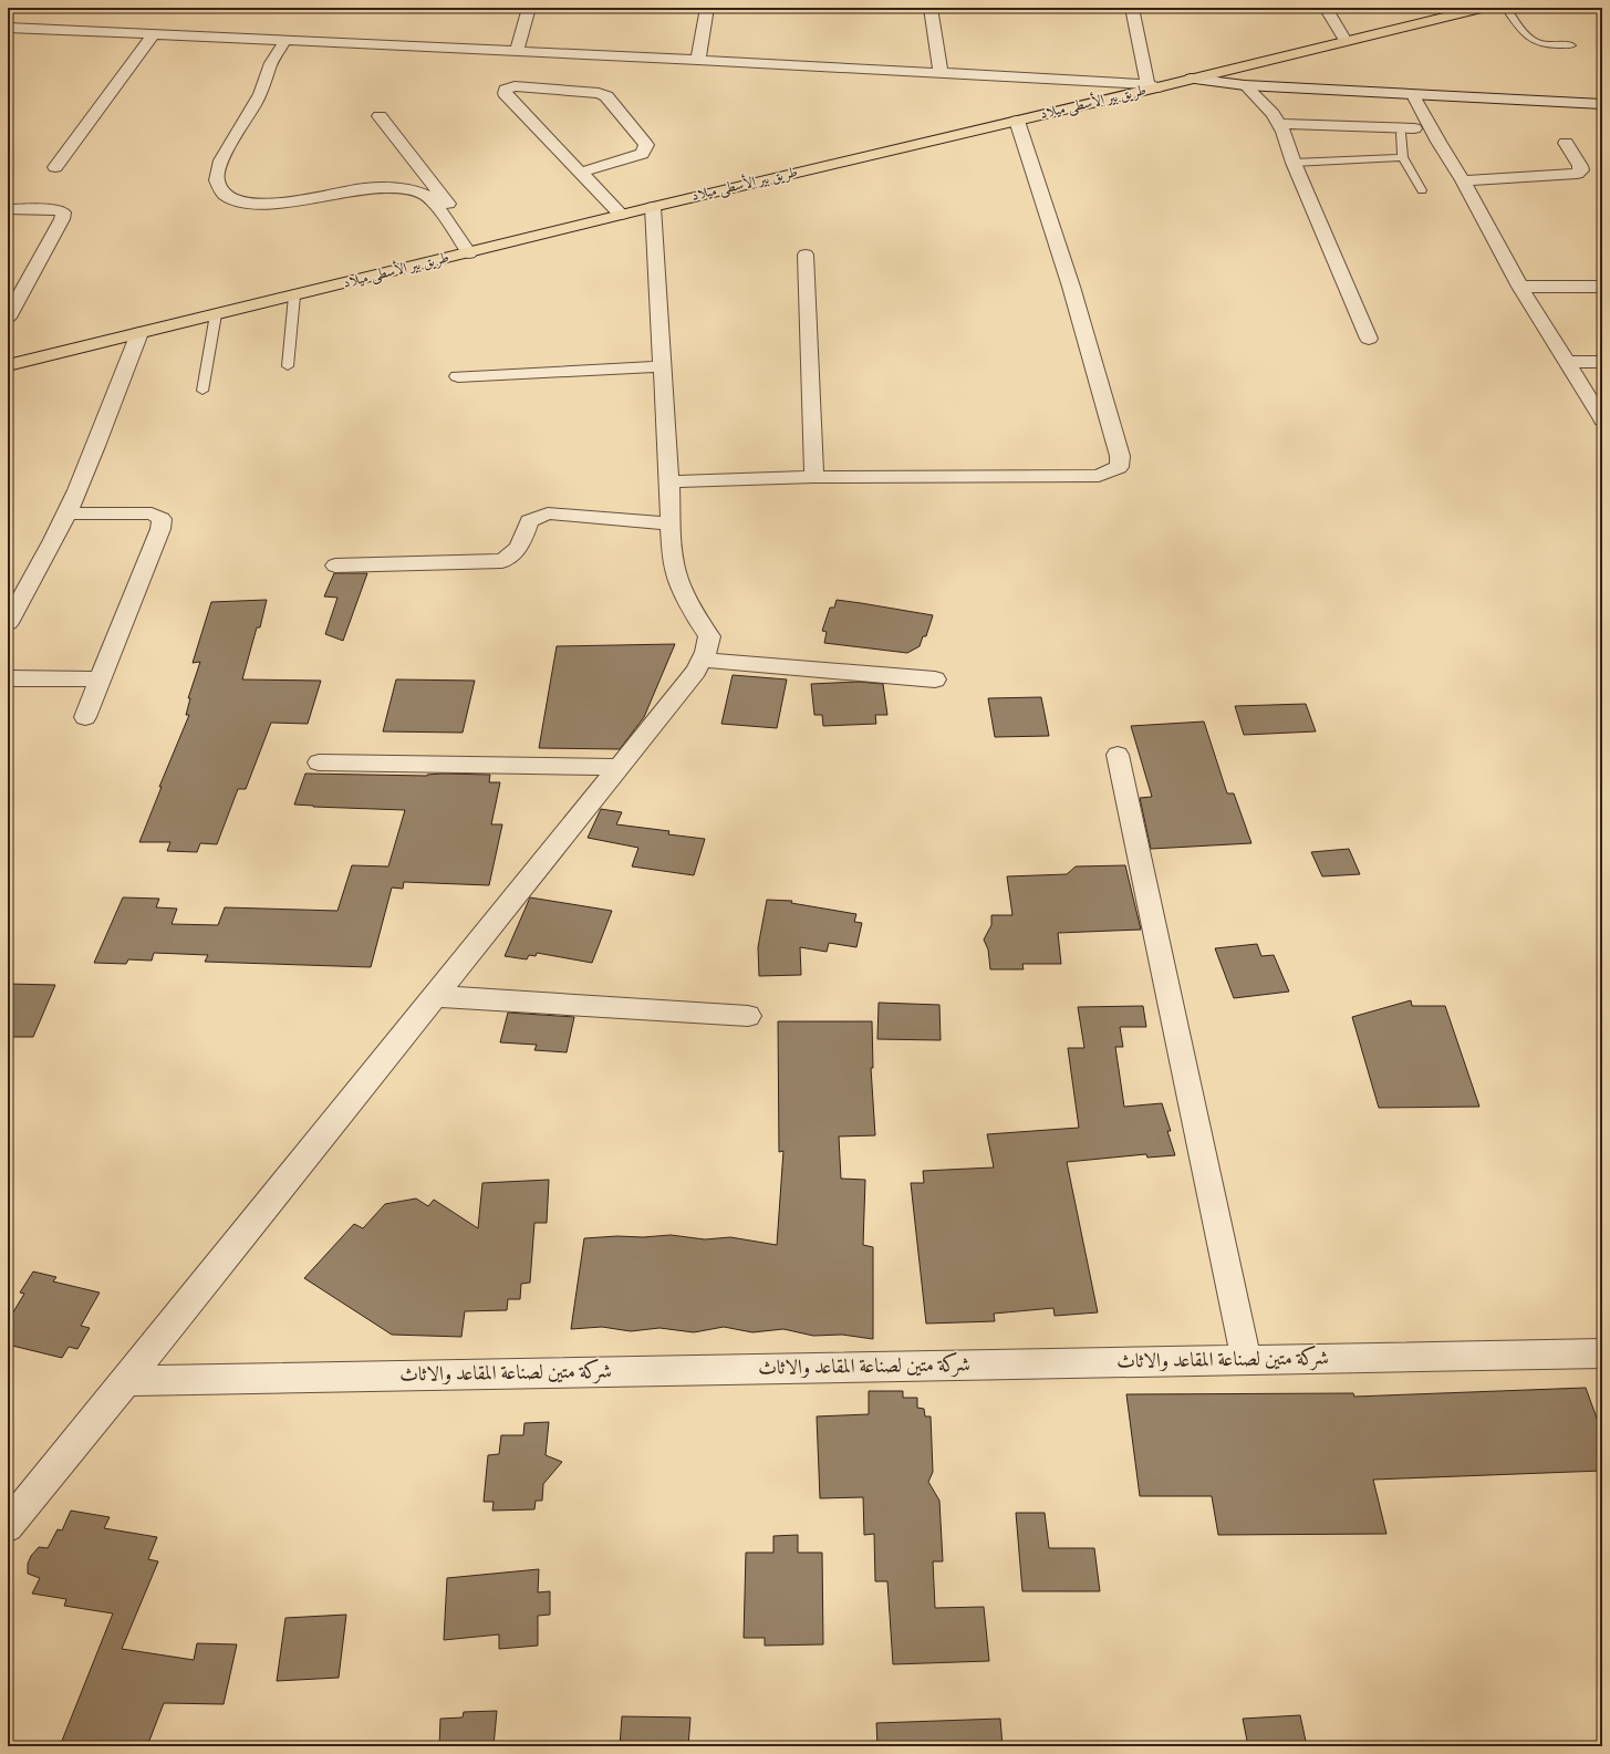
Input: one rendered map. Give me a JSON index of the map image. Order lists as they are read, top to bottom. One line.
{"streets":{"main road":["طريق بير الأسطى ميلاد"],"street":["شركة متين لصناعة المقاعد والاثاث"]}}
